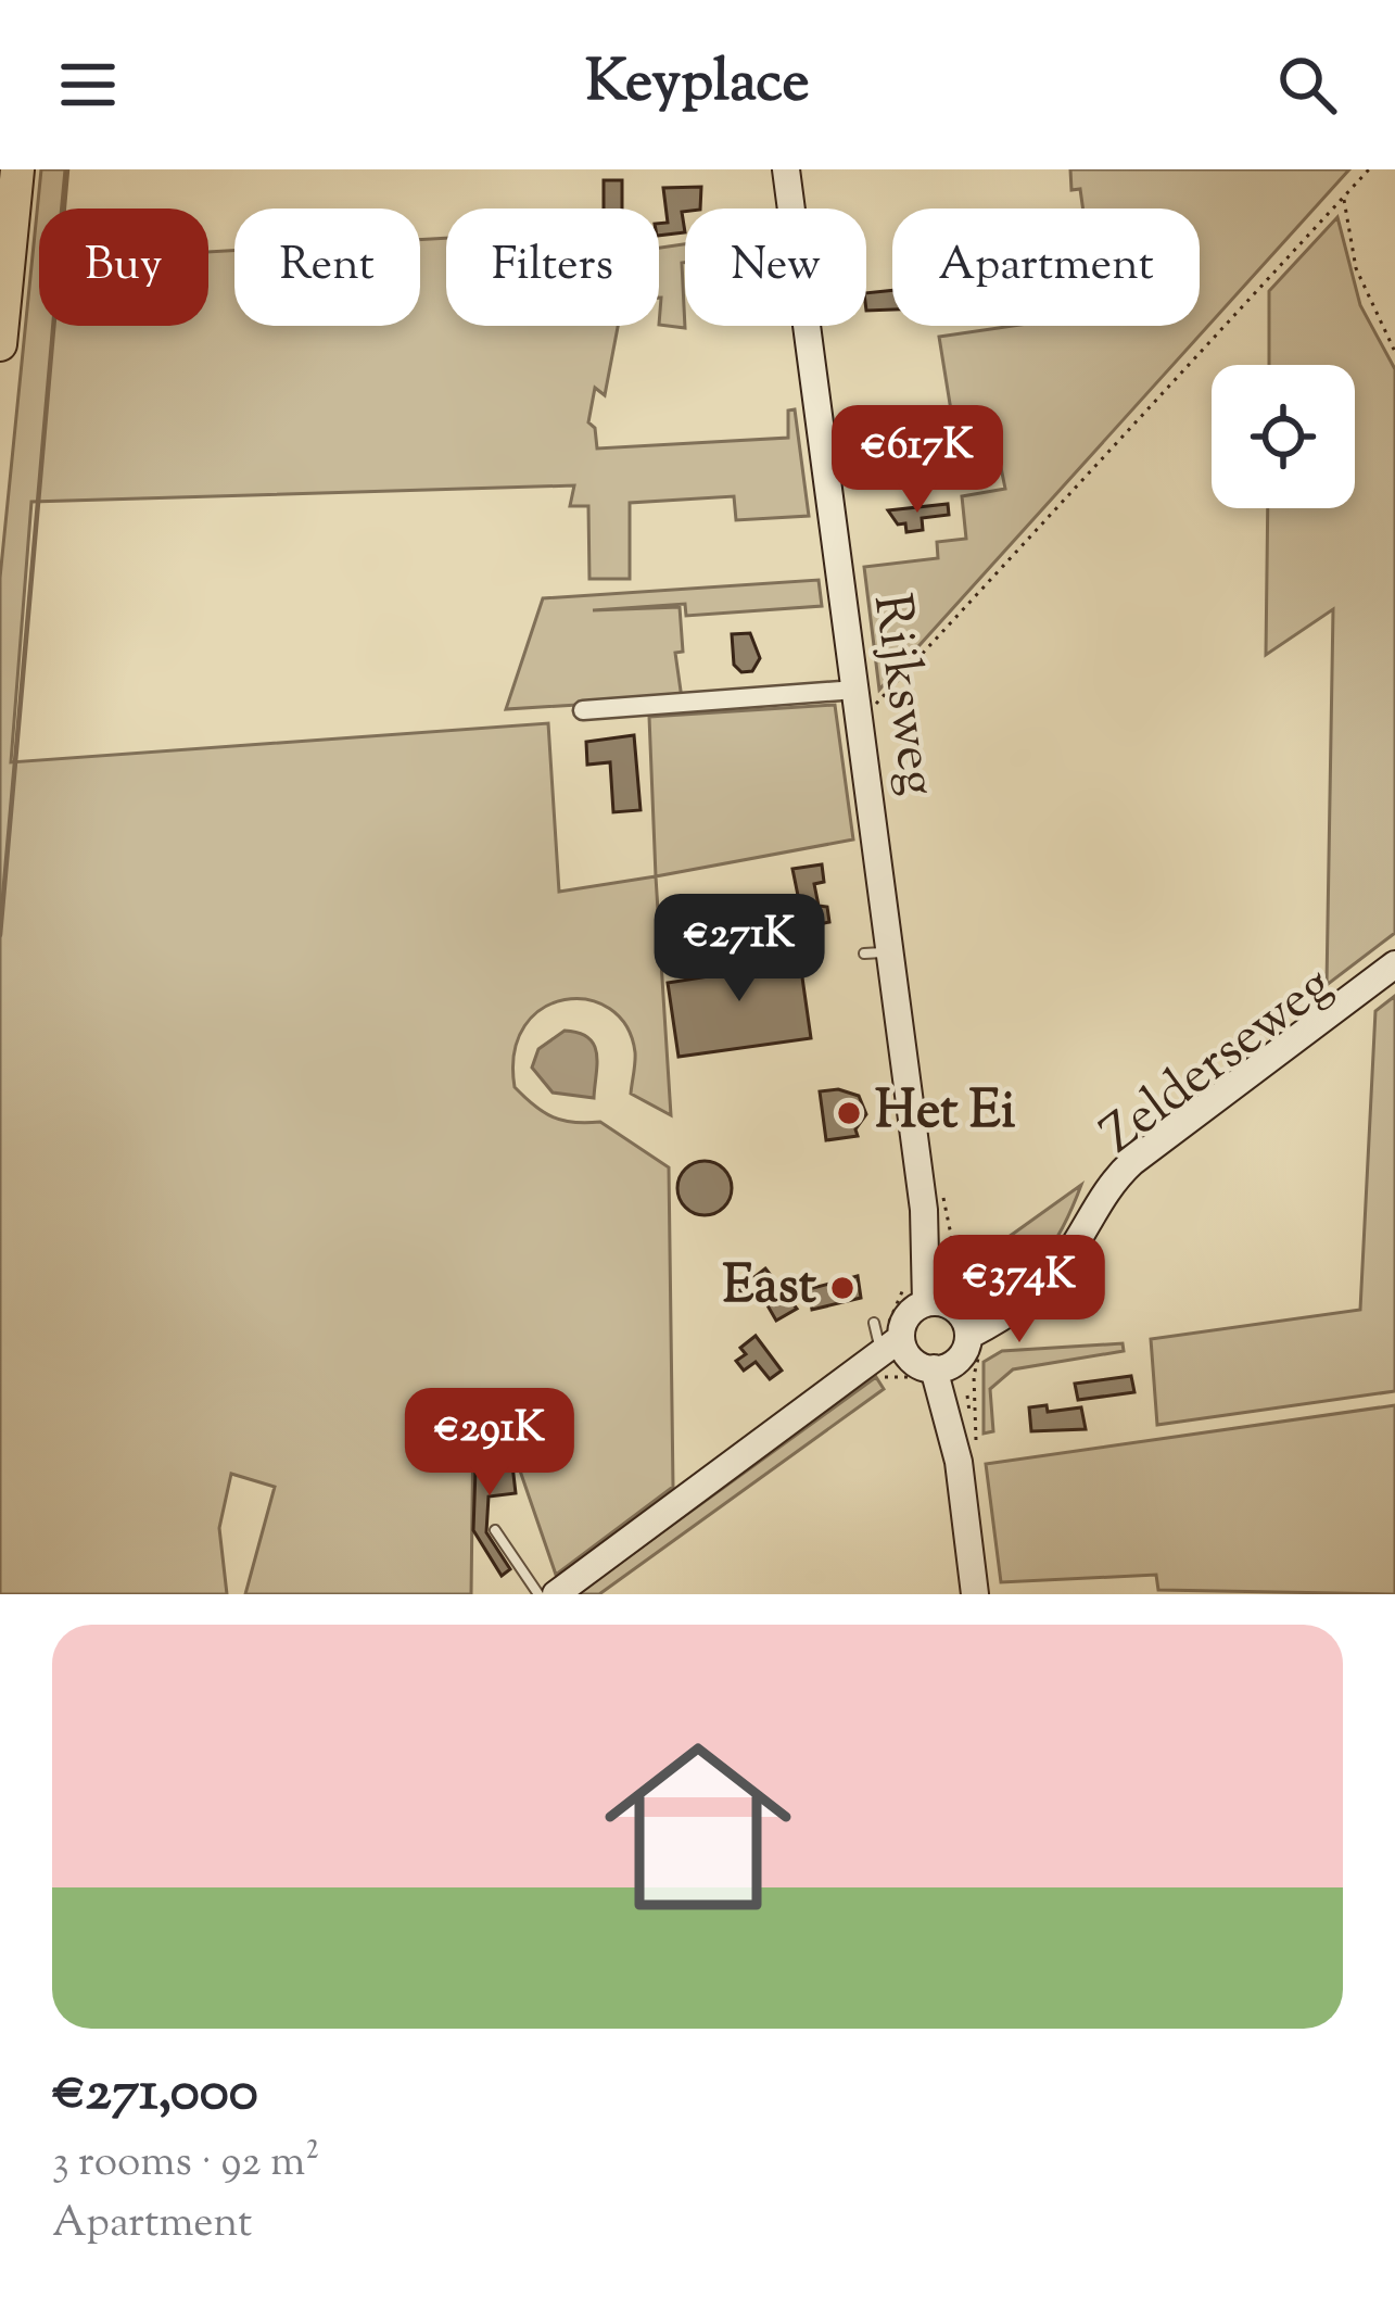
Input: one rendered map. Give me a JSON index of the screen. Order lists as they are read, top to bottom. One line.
{"streets":{"main road":["Rijksweg","Zelderseweg"]},"crossings":[["Rijksweg","Zelderseweg"]],"places":["Het Ei","East"],"page":{"header":"Keyplace","chip":["Buy","Rent","Filters","New","Apartment"],"price":["€617K","€271K","€374K","€291K"],"list":[{"name":"€271,000","note":"3 rooms · 92 m² · Apartment"}]}}
